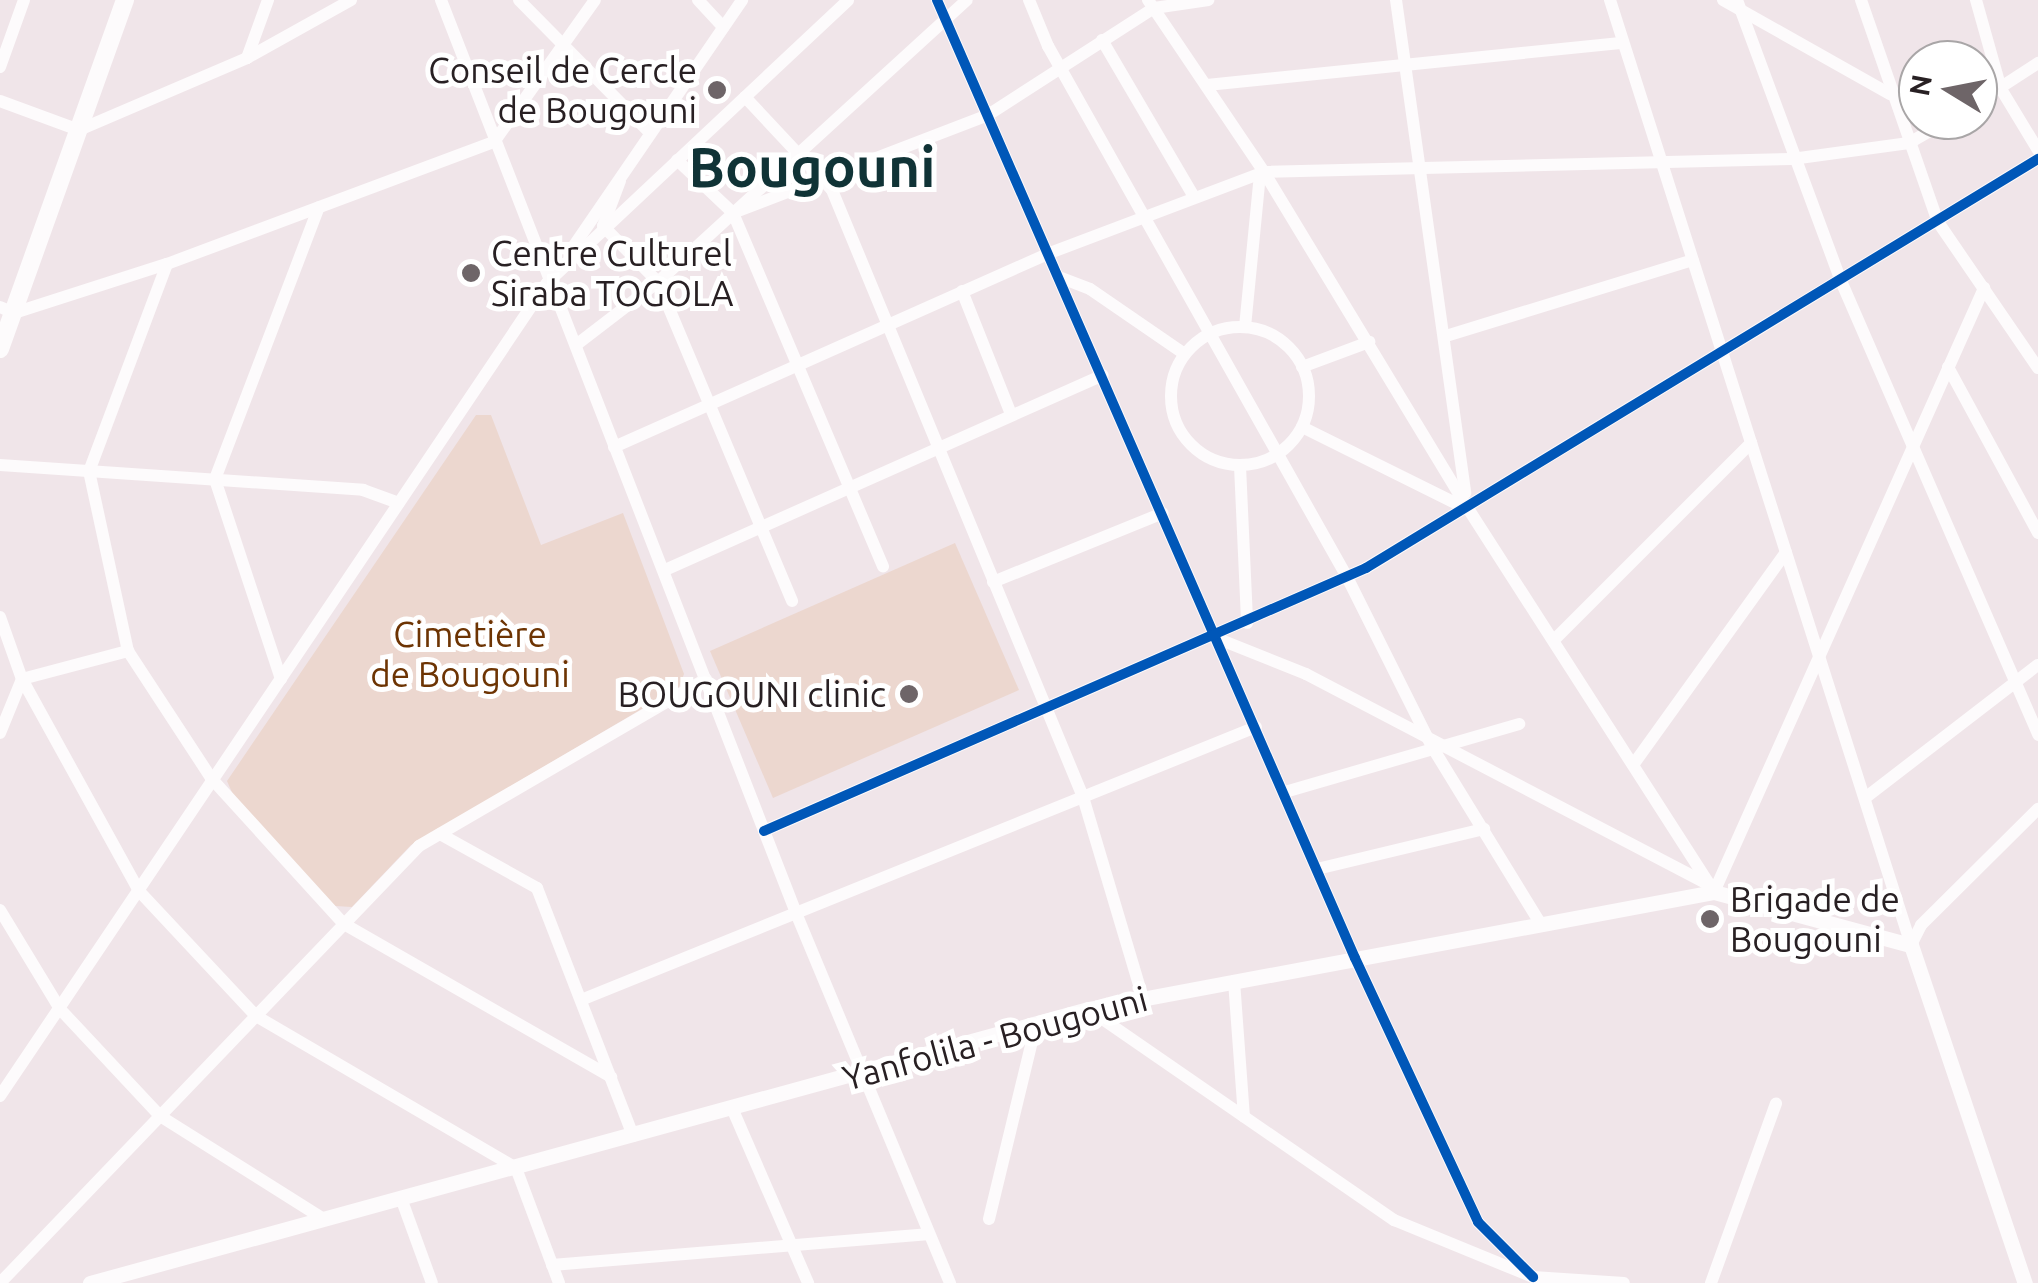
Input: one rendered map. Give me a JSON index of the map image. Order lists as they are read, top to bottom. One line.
{"streets":{"main road":["Yanfolila - Bougouni"]},"districts":["Bougouni"],"parks":["Cimetière de Bougouni"],"places":["Conseil de Cercle de Bougouni","Centre Culturel Siraba TOGOLA","BOUGOUNI clinic","Brigade de Bougouni"],"north":"left"}
